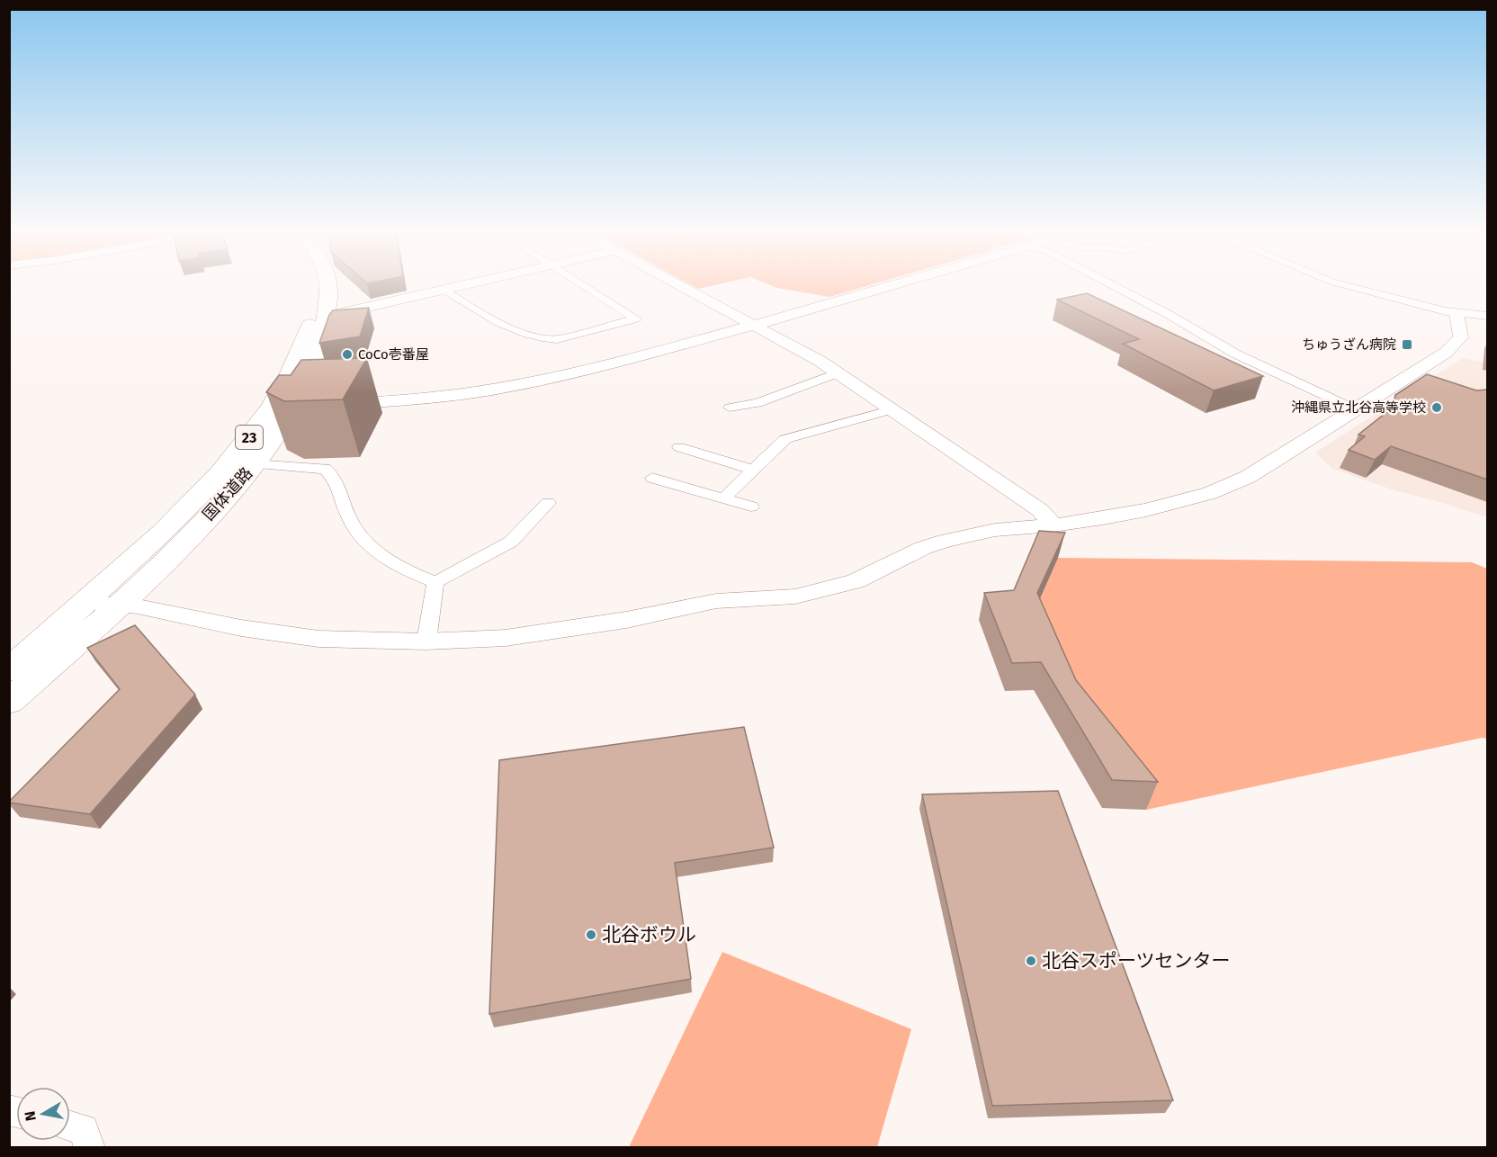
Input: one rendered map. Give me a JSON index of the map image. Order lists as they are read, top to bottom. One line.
{"streets":{"main road":["23","国体道路"]},"places":{"transit":["ちゅうざん病院"],"other":["CoCo壱番屋","沖縄県立北谷高等学校","北谷ボウル","北谷スポーツセンター"]},"north":"left"}
